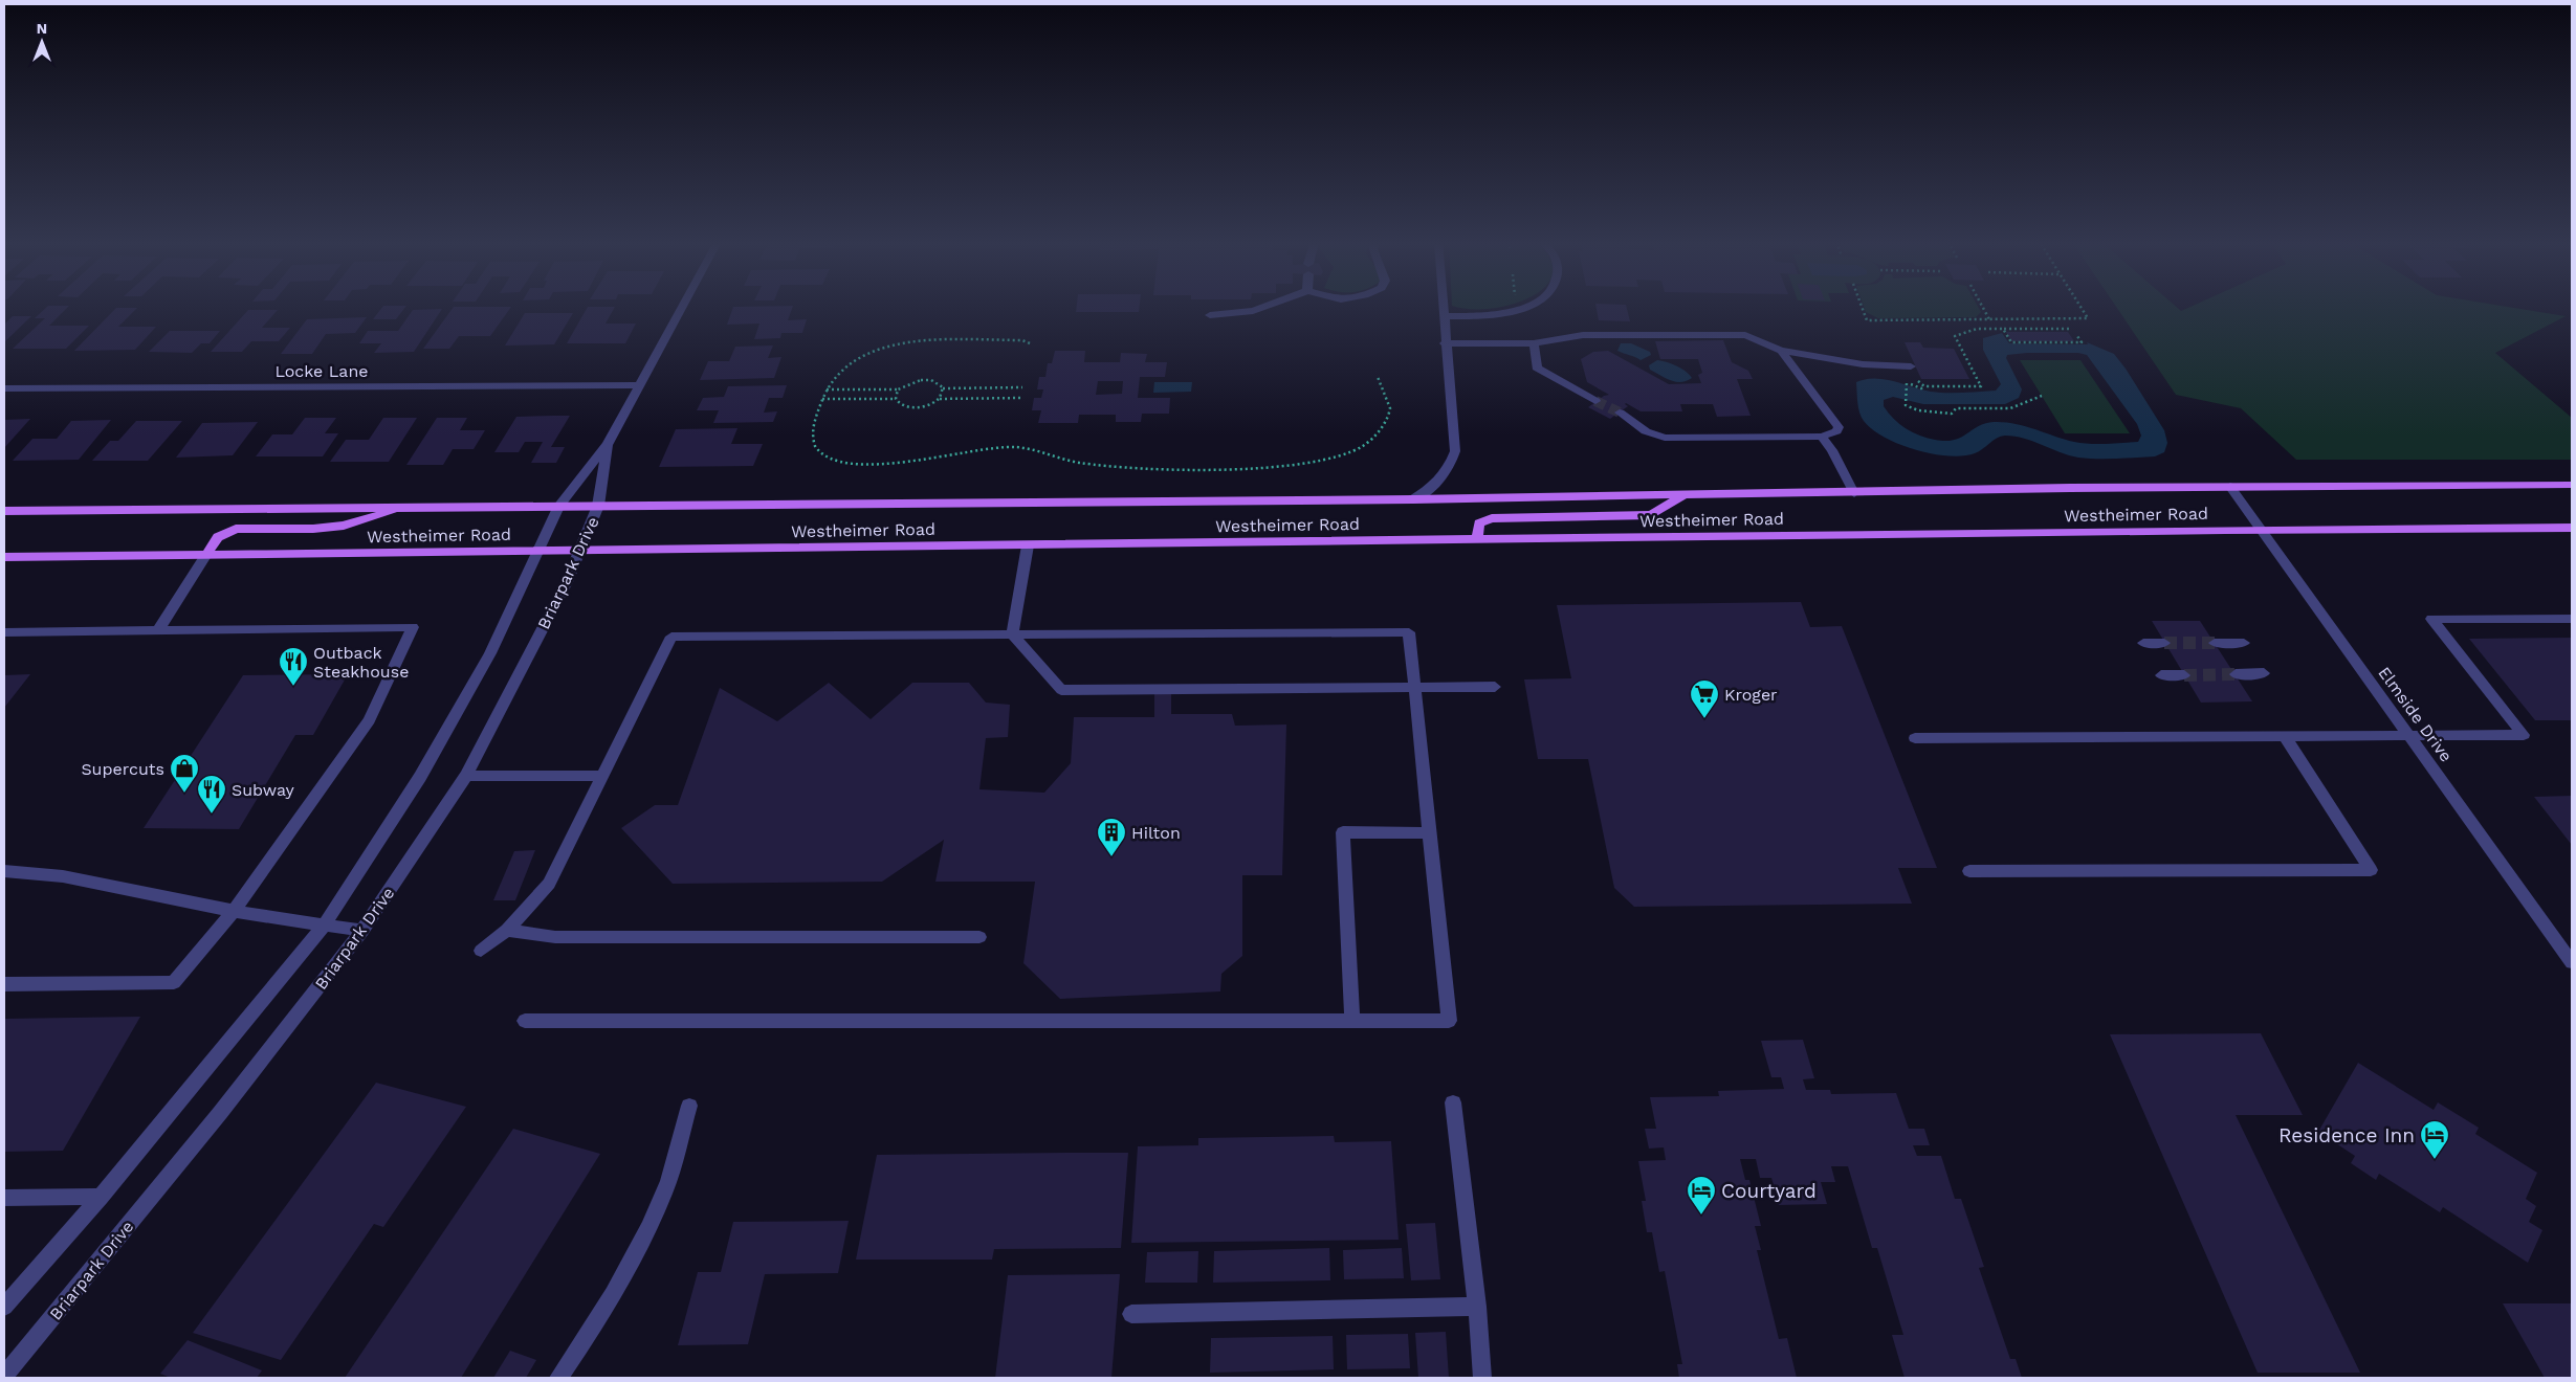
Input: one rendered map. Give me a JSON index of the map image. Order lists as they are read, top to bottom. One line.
{"streets":{"main road":["Westheimer Road"],"street":["Locke Lane","Briarpark Drive","Elmside Drive"]},"crossings":[["Locke Lane","Briarpark Drive"],["Westheimer Road","Briarpark Drive"],["Westheimer Road","Elmside Drive"]],"places":{"restaurant":["Outback Steakhouse","Subway"],"supermarket":["Kroger"],"shop":["Supercuts"],"building":["Hilton"],"hotel":["Residence Inn","Courtyard"]},"north":"top"}
